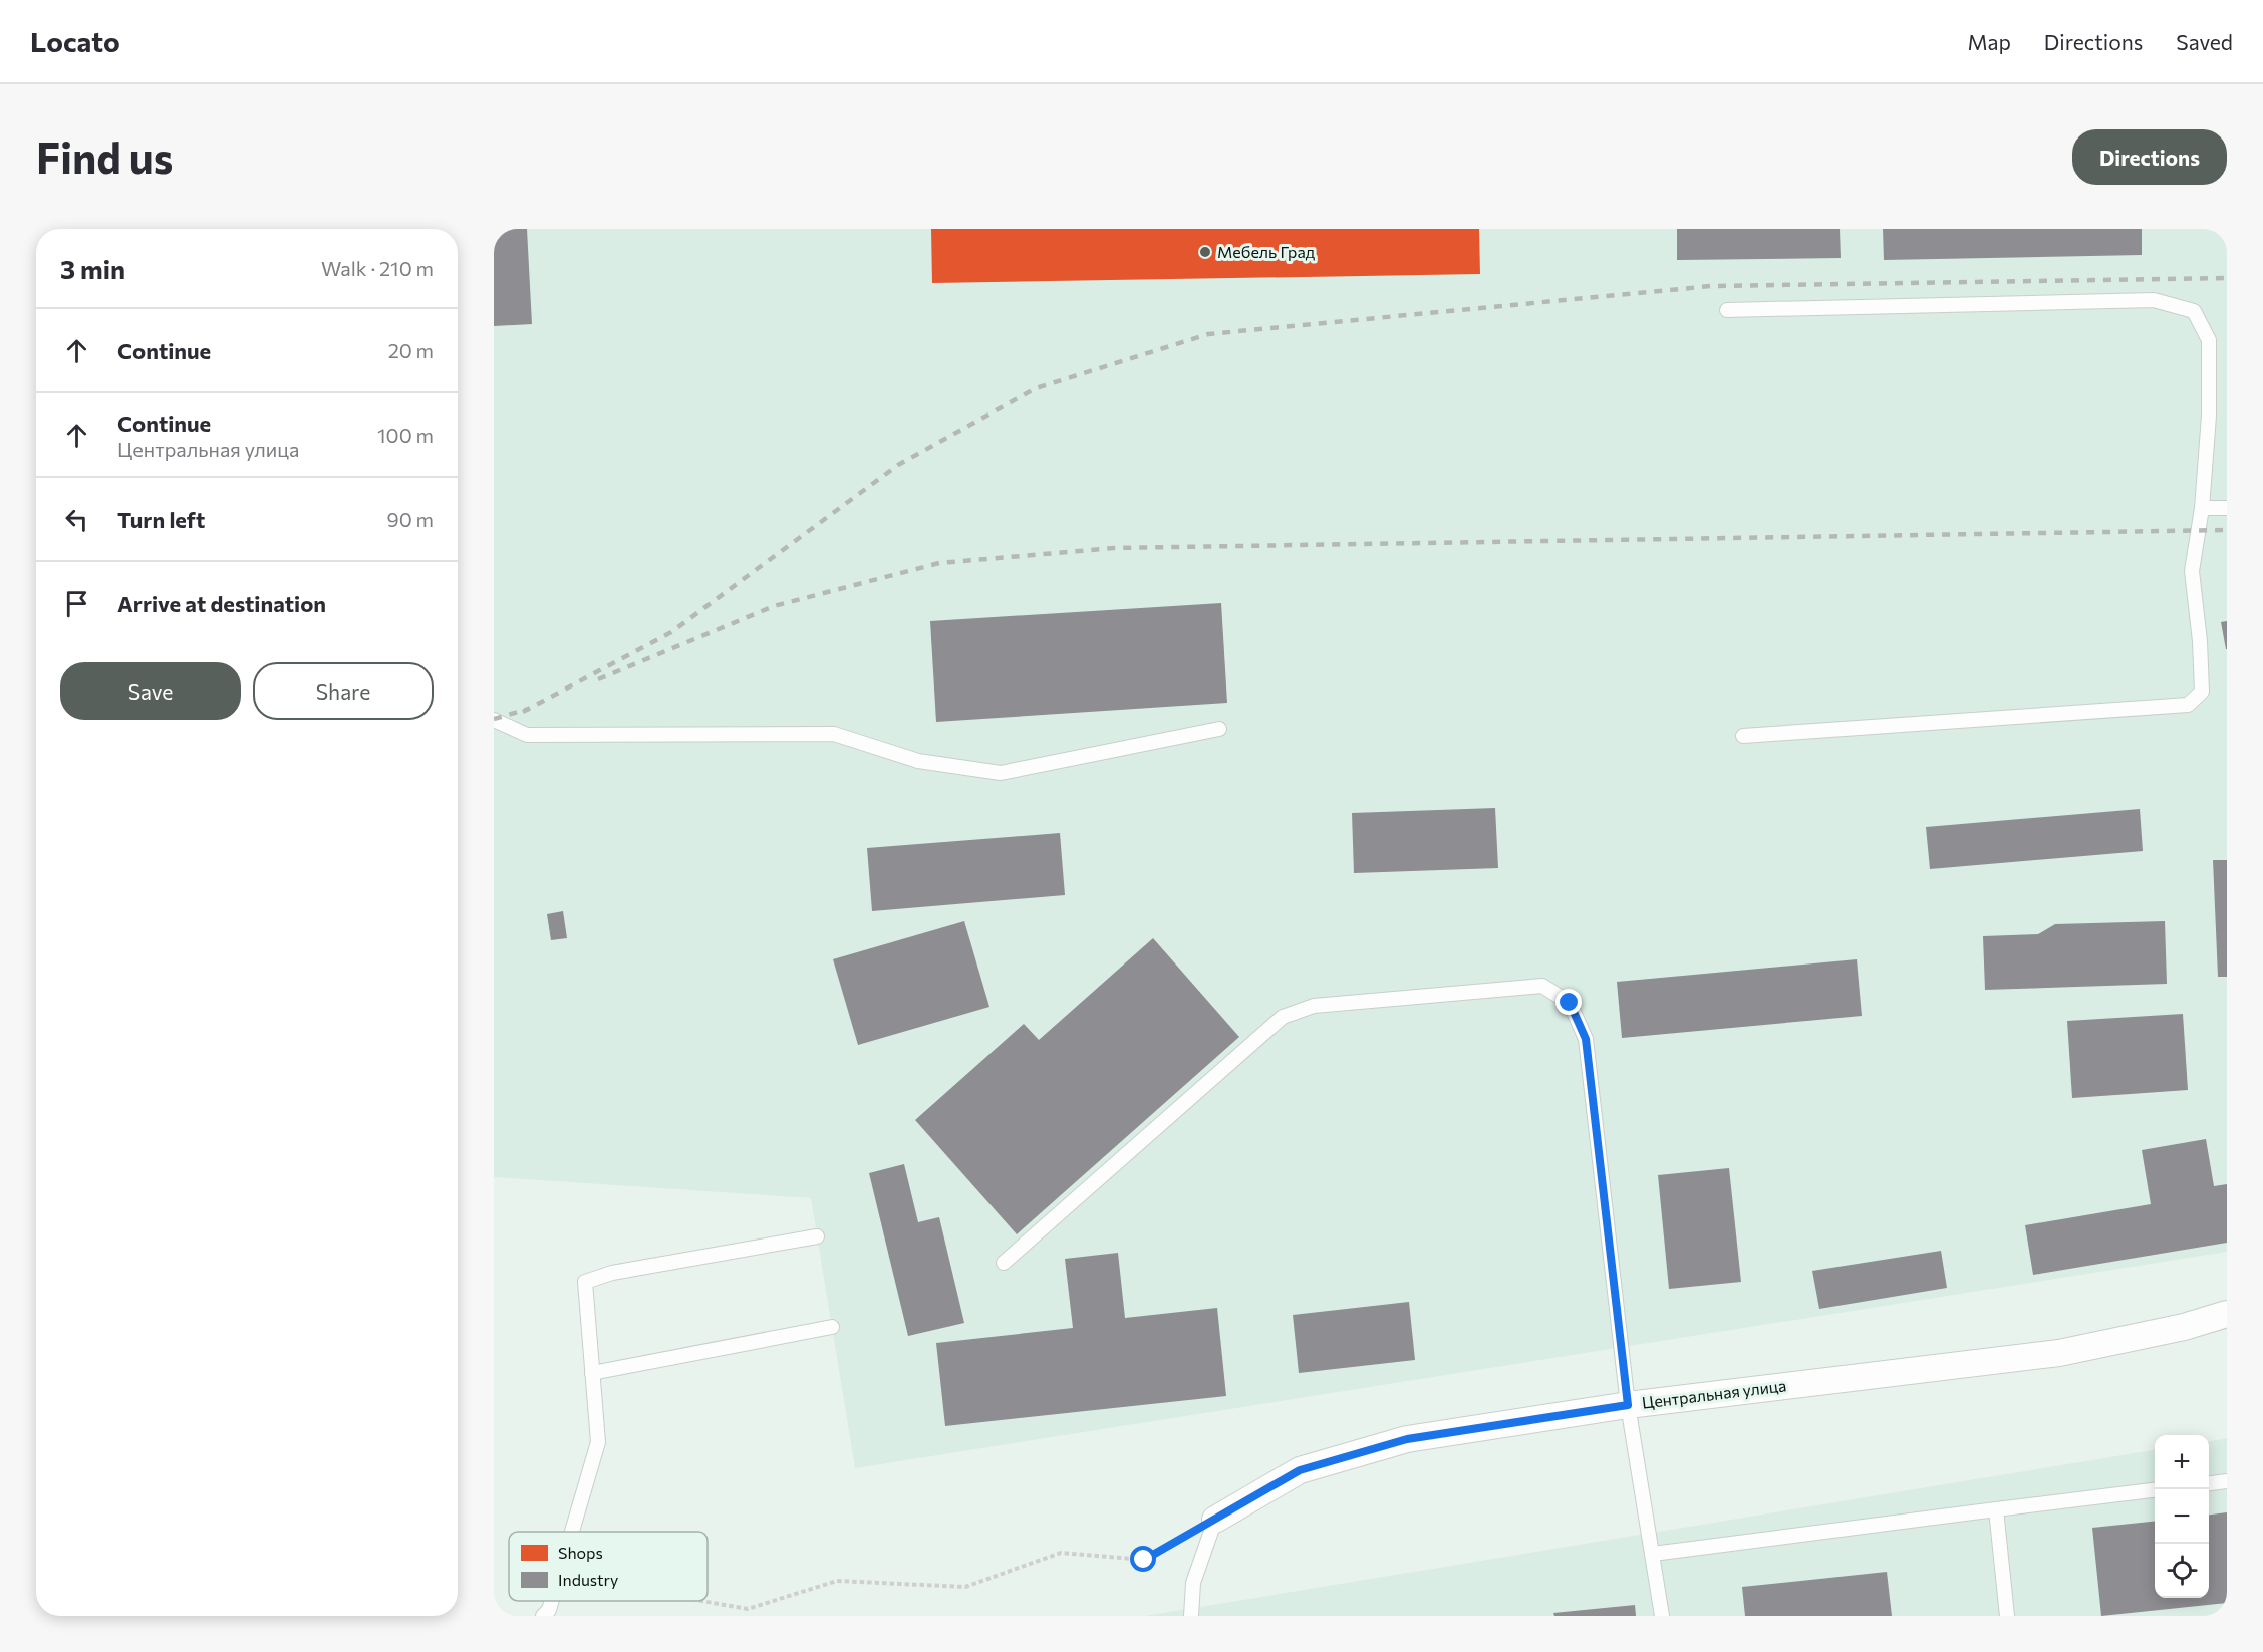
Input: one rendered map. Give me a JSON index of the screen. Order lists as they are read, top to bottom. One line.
{"streets":{"street":["Центральная улица"]},"places":["Мебель Град"],"legend":["Shops","Industry"],"page":{"header":"Locato","nav":["Map","Directions","Saved"],"buttons":["Directions",["Save","Share"]],"title":"Find us","heading":["3 min","Walk · 210 m"],"list":[["Continue","20 m"],["Continue","Центральная улица","100 m"],["Turn left","90 m"],"Arrive at destination"],"map_buttons":["+","−"]}}
